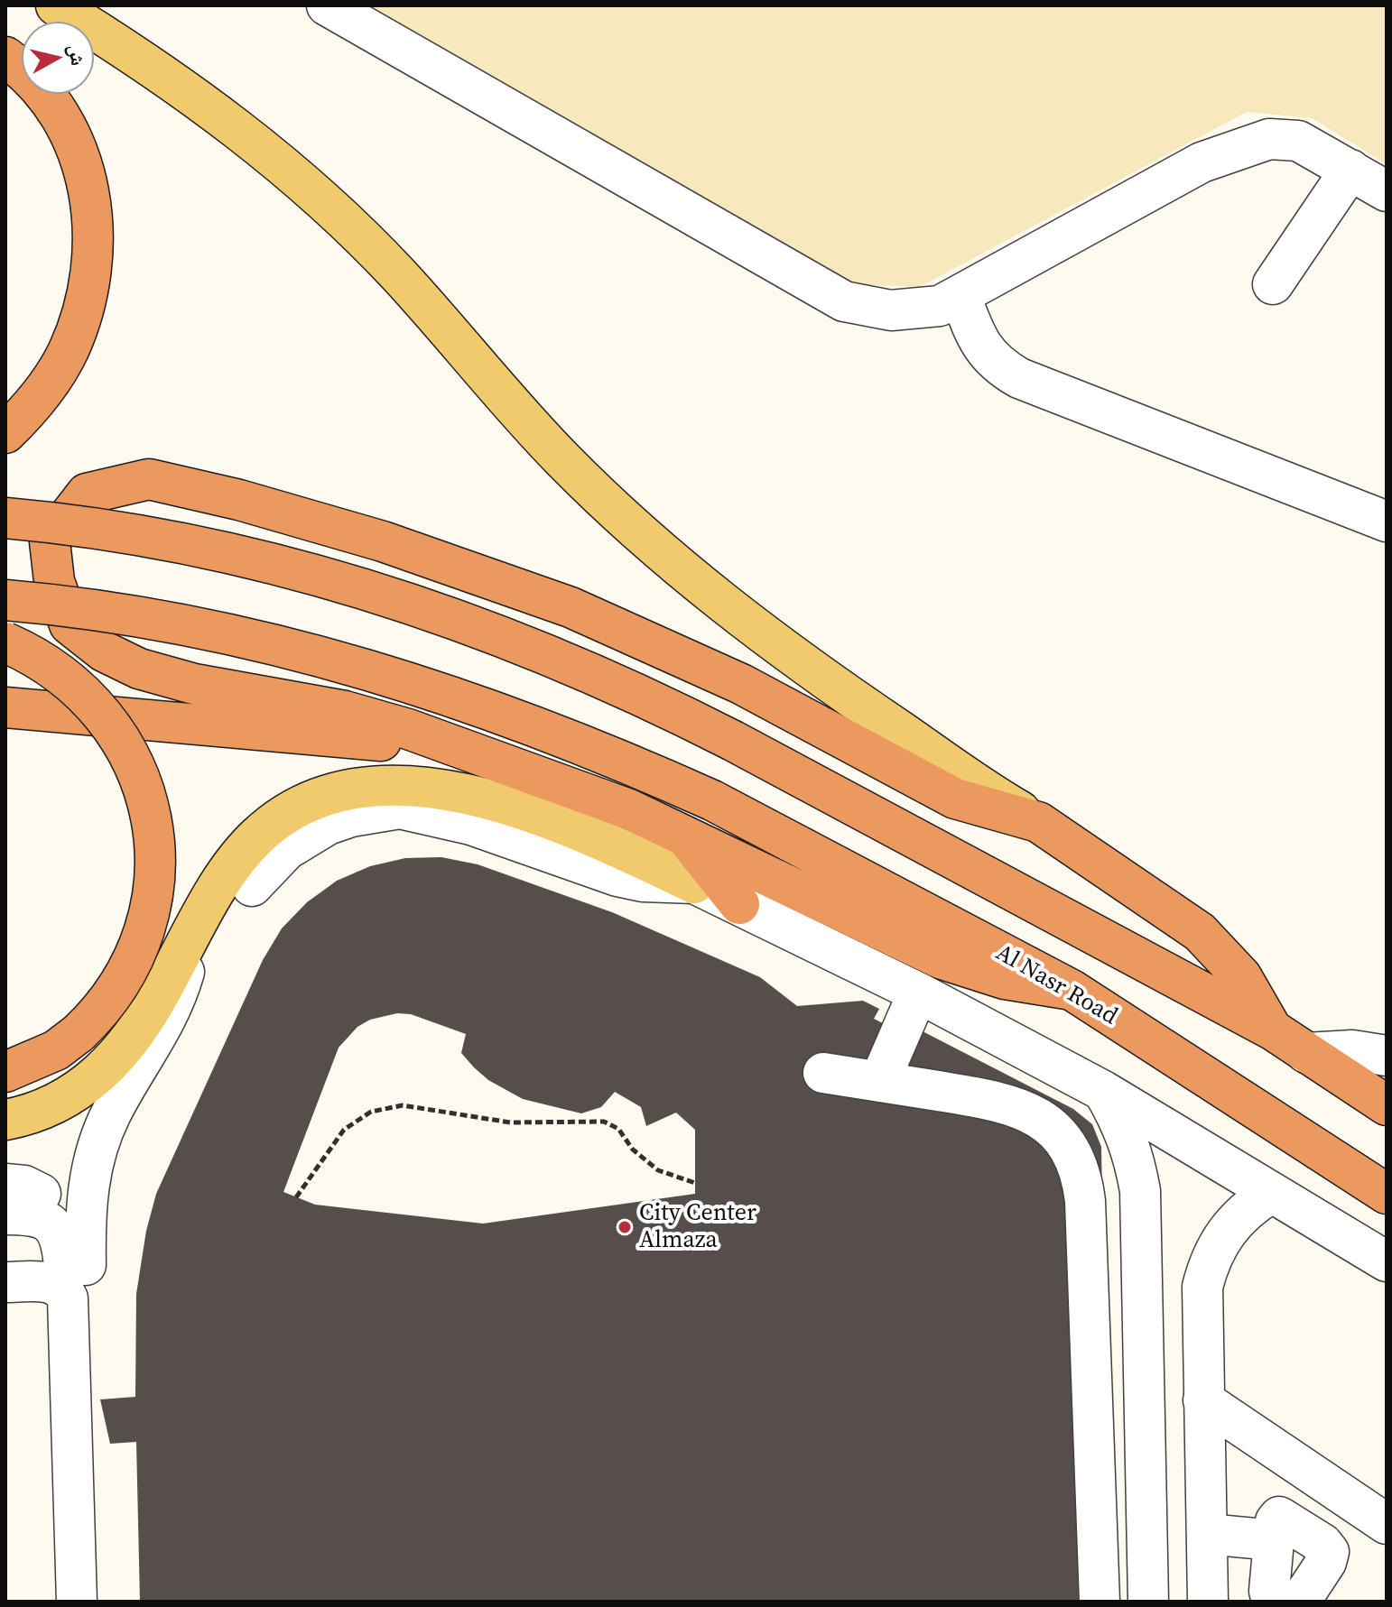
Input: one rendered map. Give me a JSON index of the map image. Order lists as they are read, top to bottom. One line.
{"streets":{"highway":["Al Nasr Road"]},"places":["City Center Almaza"],"north":"right"}
